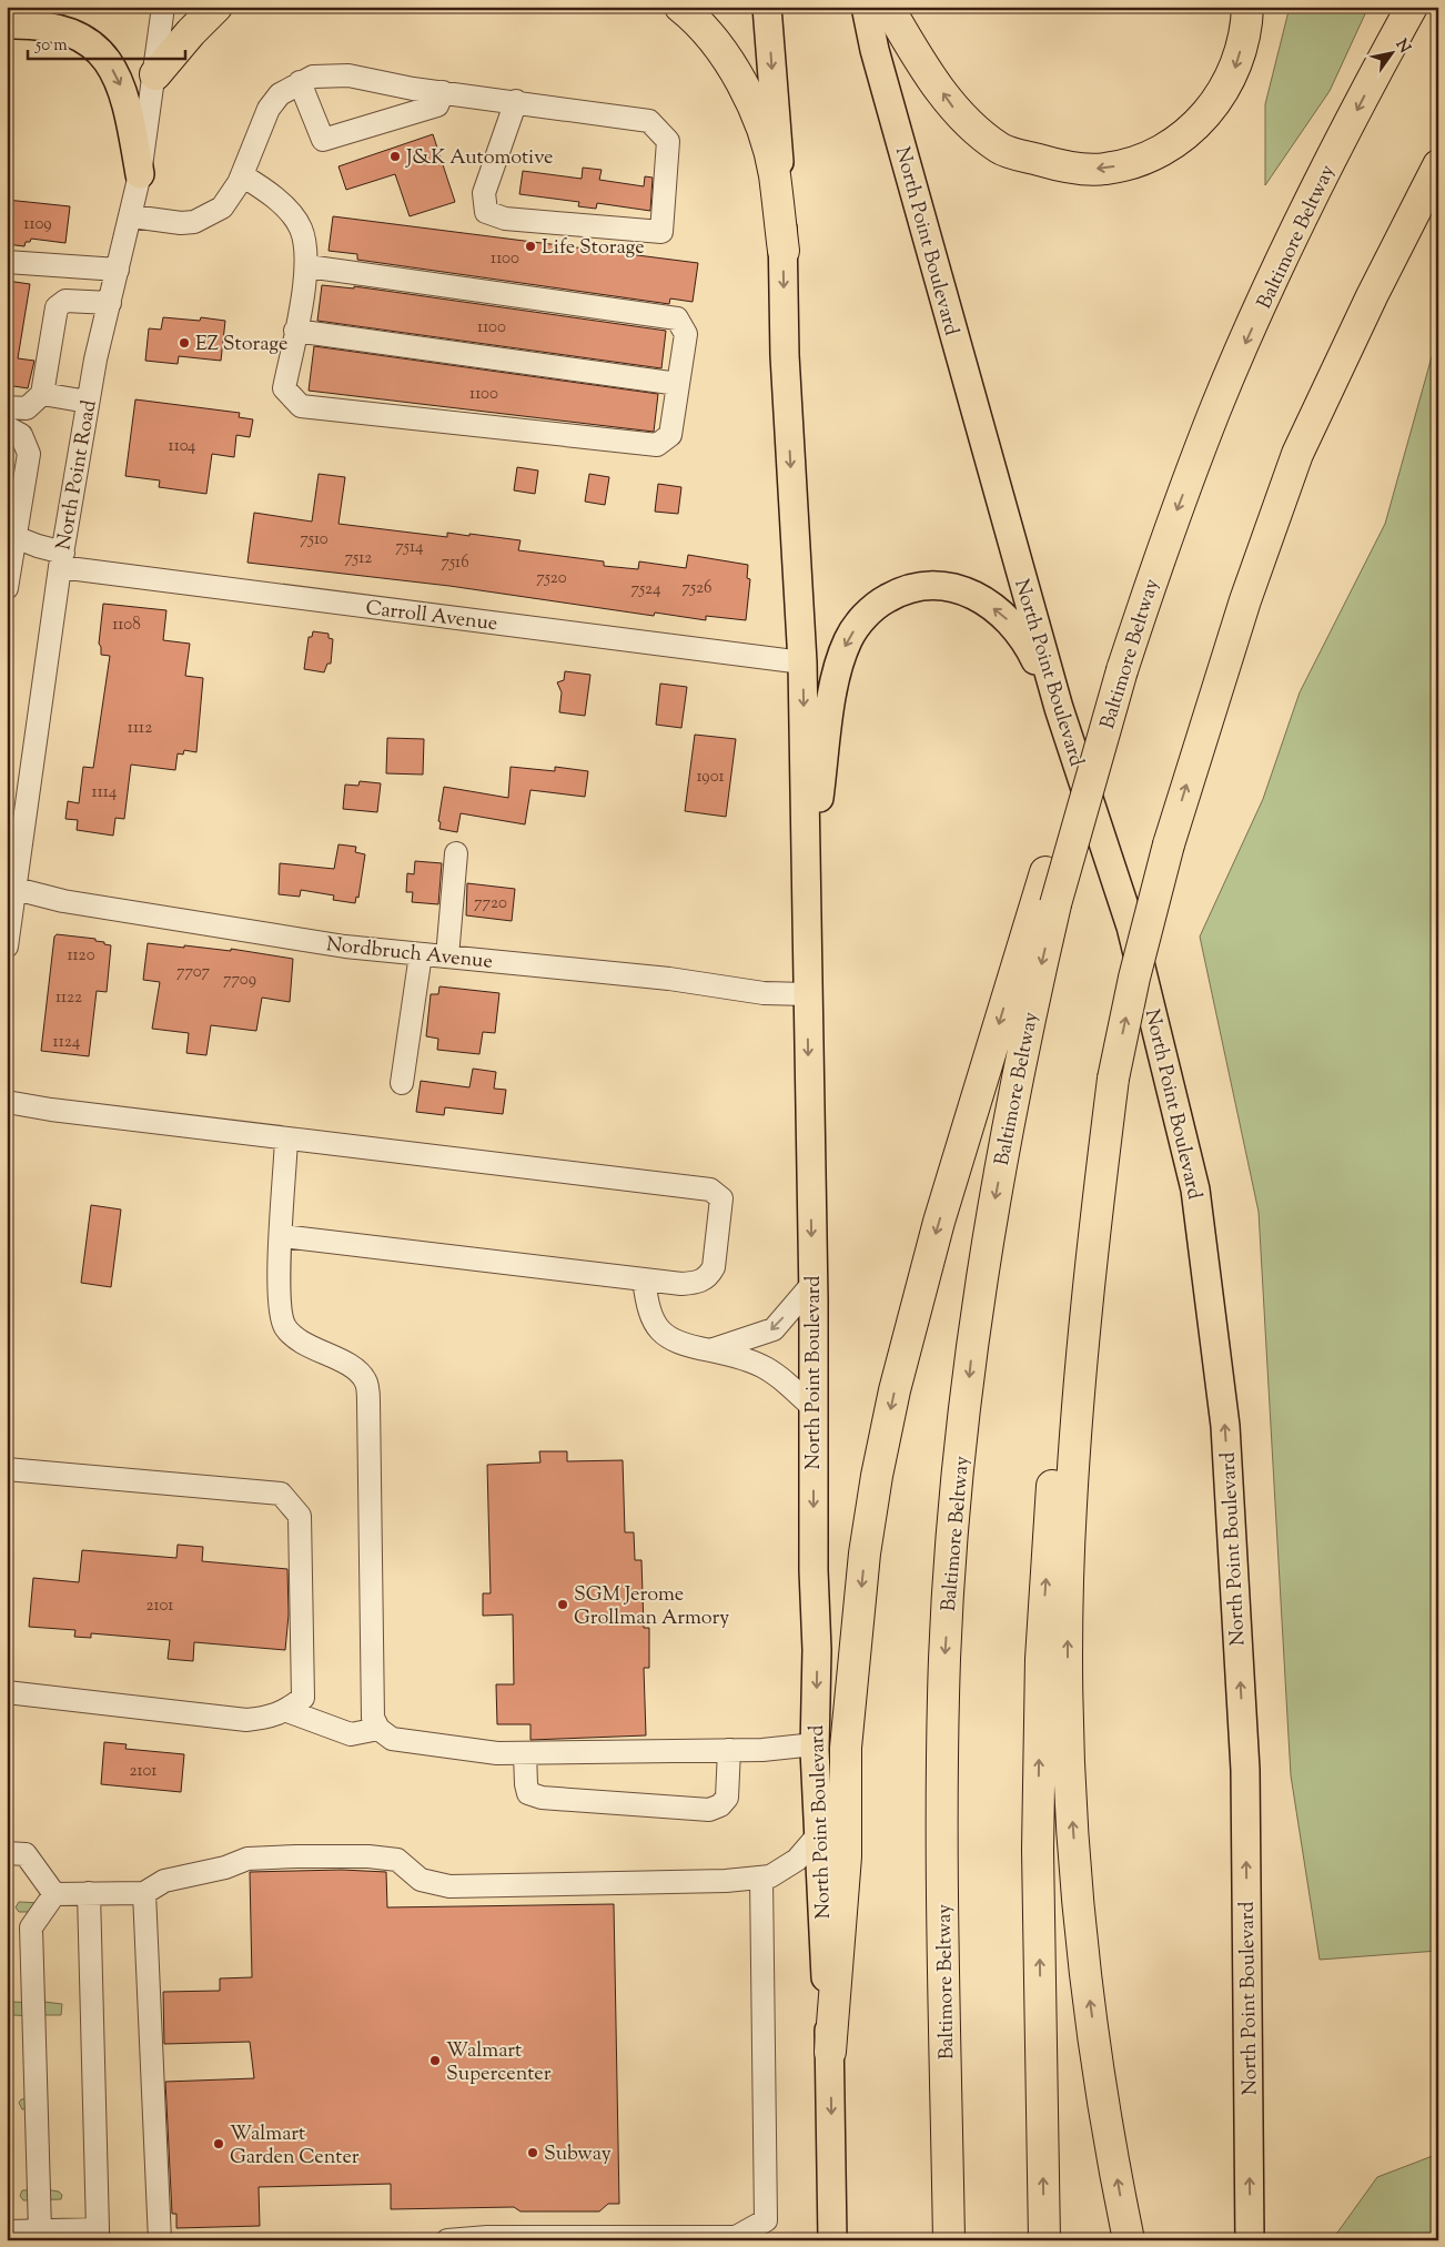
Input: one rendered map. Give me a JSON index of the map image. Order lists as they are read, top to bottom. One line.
{"streets":{"highway":["Baltimore Beltway"],"main road":["North Point Boulevard"],"street":["North Point Road","Carroll Avenue","Nordbruch Avenue"]},"crossings":[["North Point Boulevard","Carroll Avenue"],["North Point Boulevard","Nordbruch Avenue"],["North Point Road","Carroll Avenue"],["North Point Road","Nordbruch Avenue"]],"places":["J&K Automotive","Life Storage","EZ Storage","SGM Jerome Grollman Armory","Walmart Supercenter","Walmart Garden Center","Subway"],"house_numbers":["1109","1100","1100","1100","1104","7510","7514","7512","7516","7520","7526","7524","1108","1112","1901","1114","7720","1120","7707","7709","1122","1124","2101","2101"],"scale_bar":"50 m","north":"top right"}
